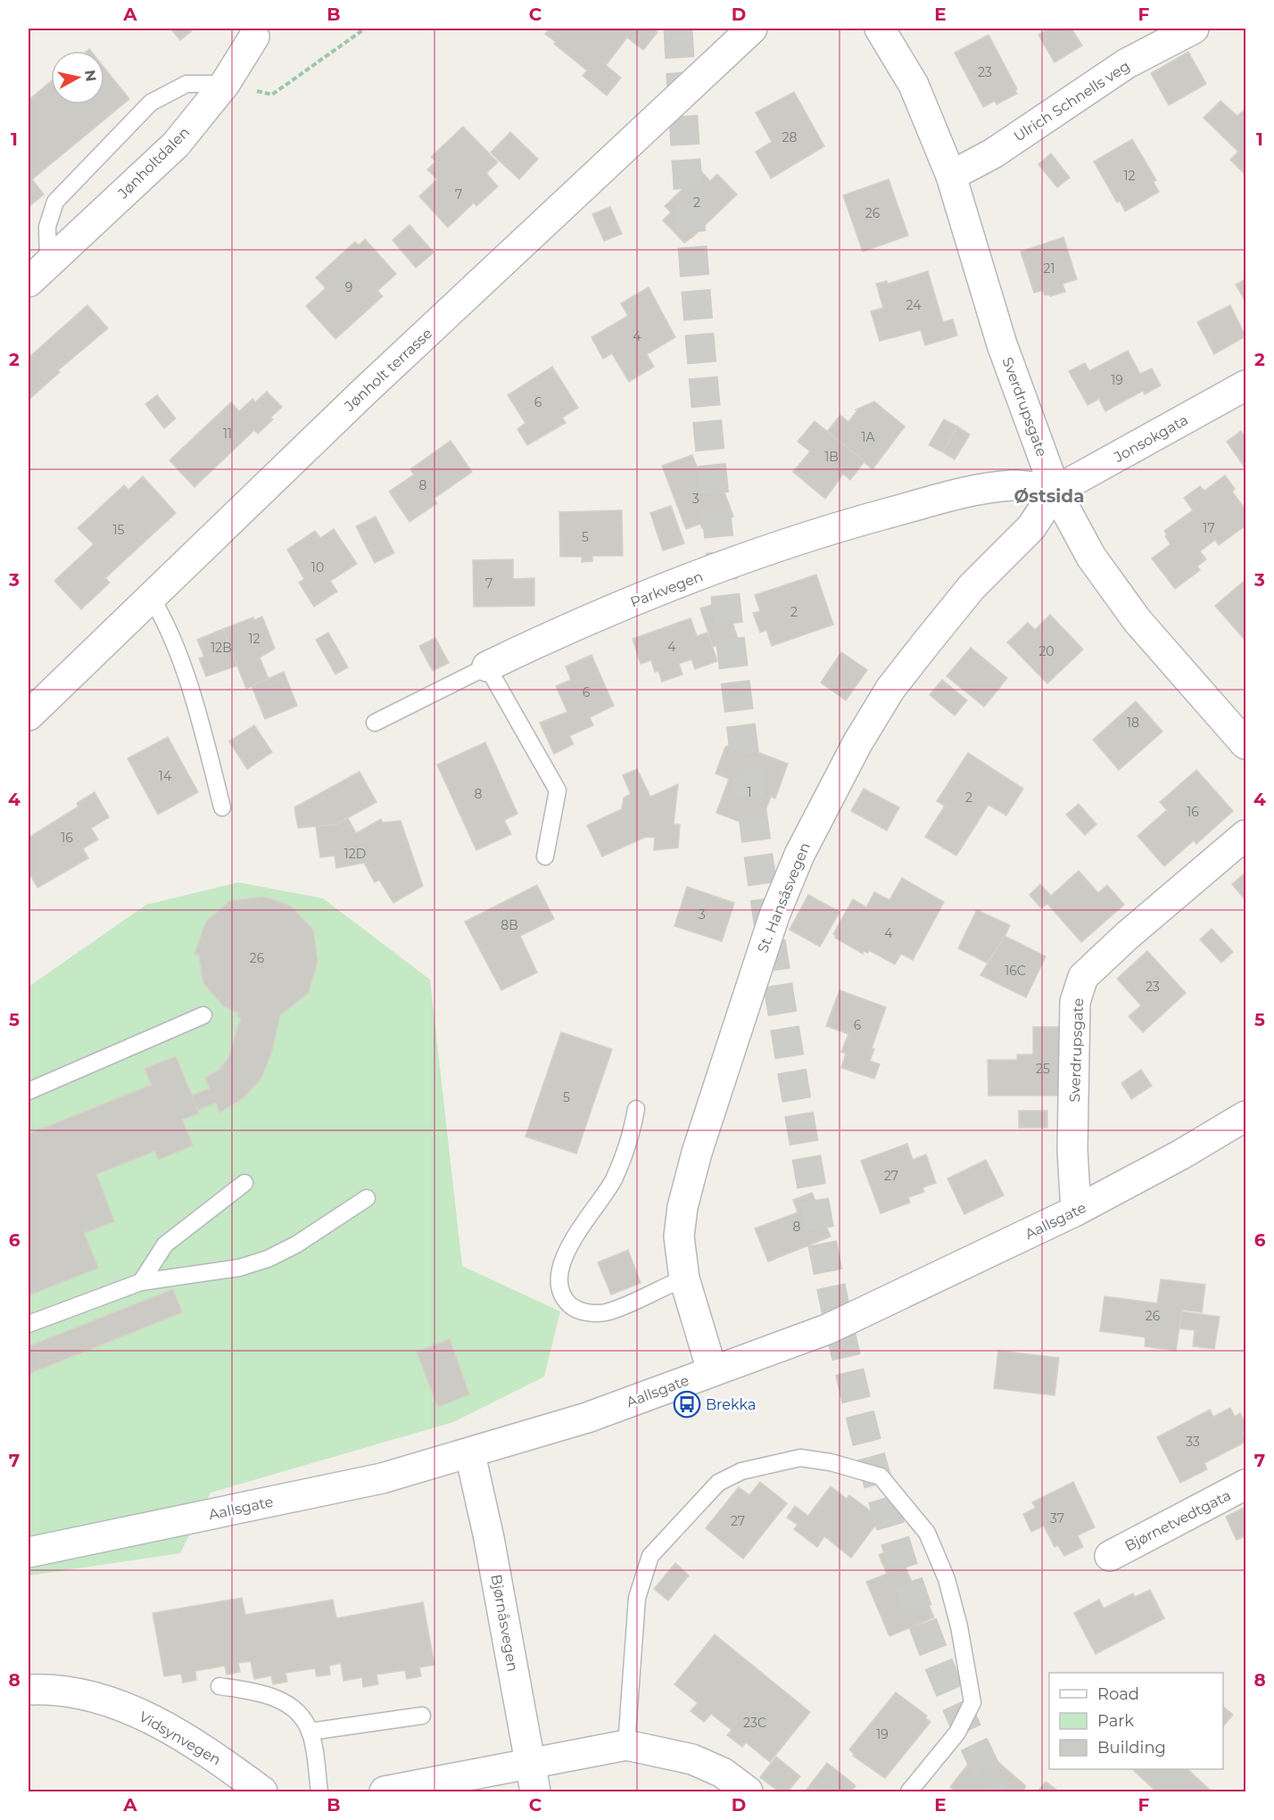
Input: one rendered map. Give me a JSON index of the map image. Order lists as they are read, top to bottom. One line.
{"streets":{"street":["Ulrich Schnells veg","Jønholtdalen","Jønholt terrasse","Sverdrupsgate","Jonsokgata","Parkvegen","St. Hansåsvegen","Aallsgate","Bjørnetvedtgata","Bjørnåsvegen","Vidsynvegen"]},"crossings":[["Ulrich Schnells veg","Sverdrupsgate"],["Sverdrupsgate","Jonsokgata"],["Sverdrupsgate","Parkvegen"],["Sverdrupsgate","St. Hansåsvegen"],["Sverdrupsgate","Aallsgate"],["Jonsokgata","Parkvegen"],["Jonsokgata","St. Hansåsvegen"],["Parkvegen","St. Hansåsvegen"],["St. Hansåsvegen","Aallsgate"],["Aallsgate","Bjørnåsvegen"]],"districts":["Østsida"],"places":{"bus stop":["Brekka"]},"house_numbers":["23","28","12","7","2","26","21","9","24","4","19","6","11","1A","1B","8","3","17","15","5","10","7","2","12","4","12B","20","6","18","14","1","8","2","16","16","12D","3","8B","4","26","16C","23","6","25","5","27","8","26","33","37","27","23C","19"],"legend":["Road","Park","Building"],"north":"right","grid":{"columns":["A","B","C","D","E","F"],"rows":["1","2","3","4","5","6","7","8"]}}
